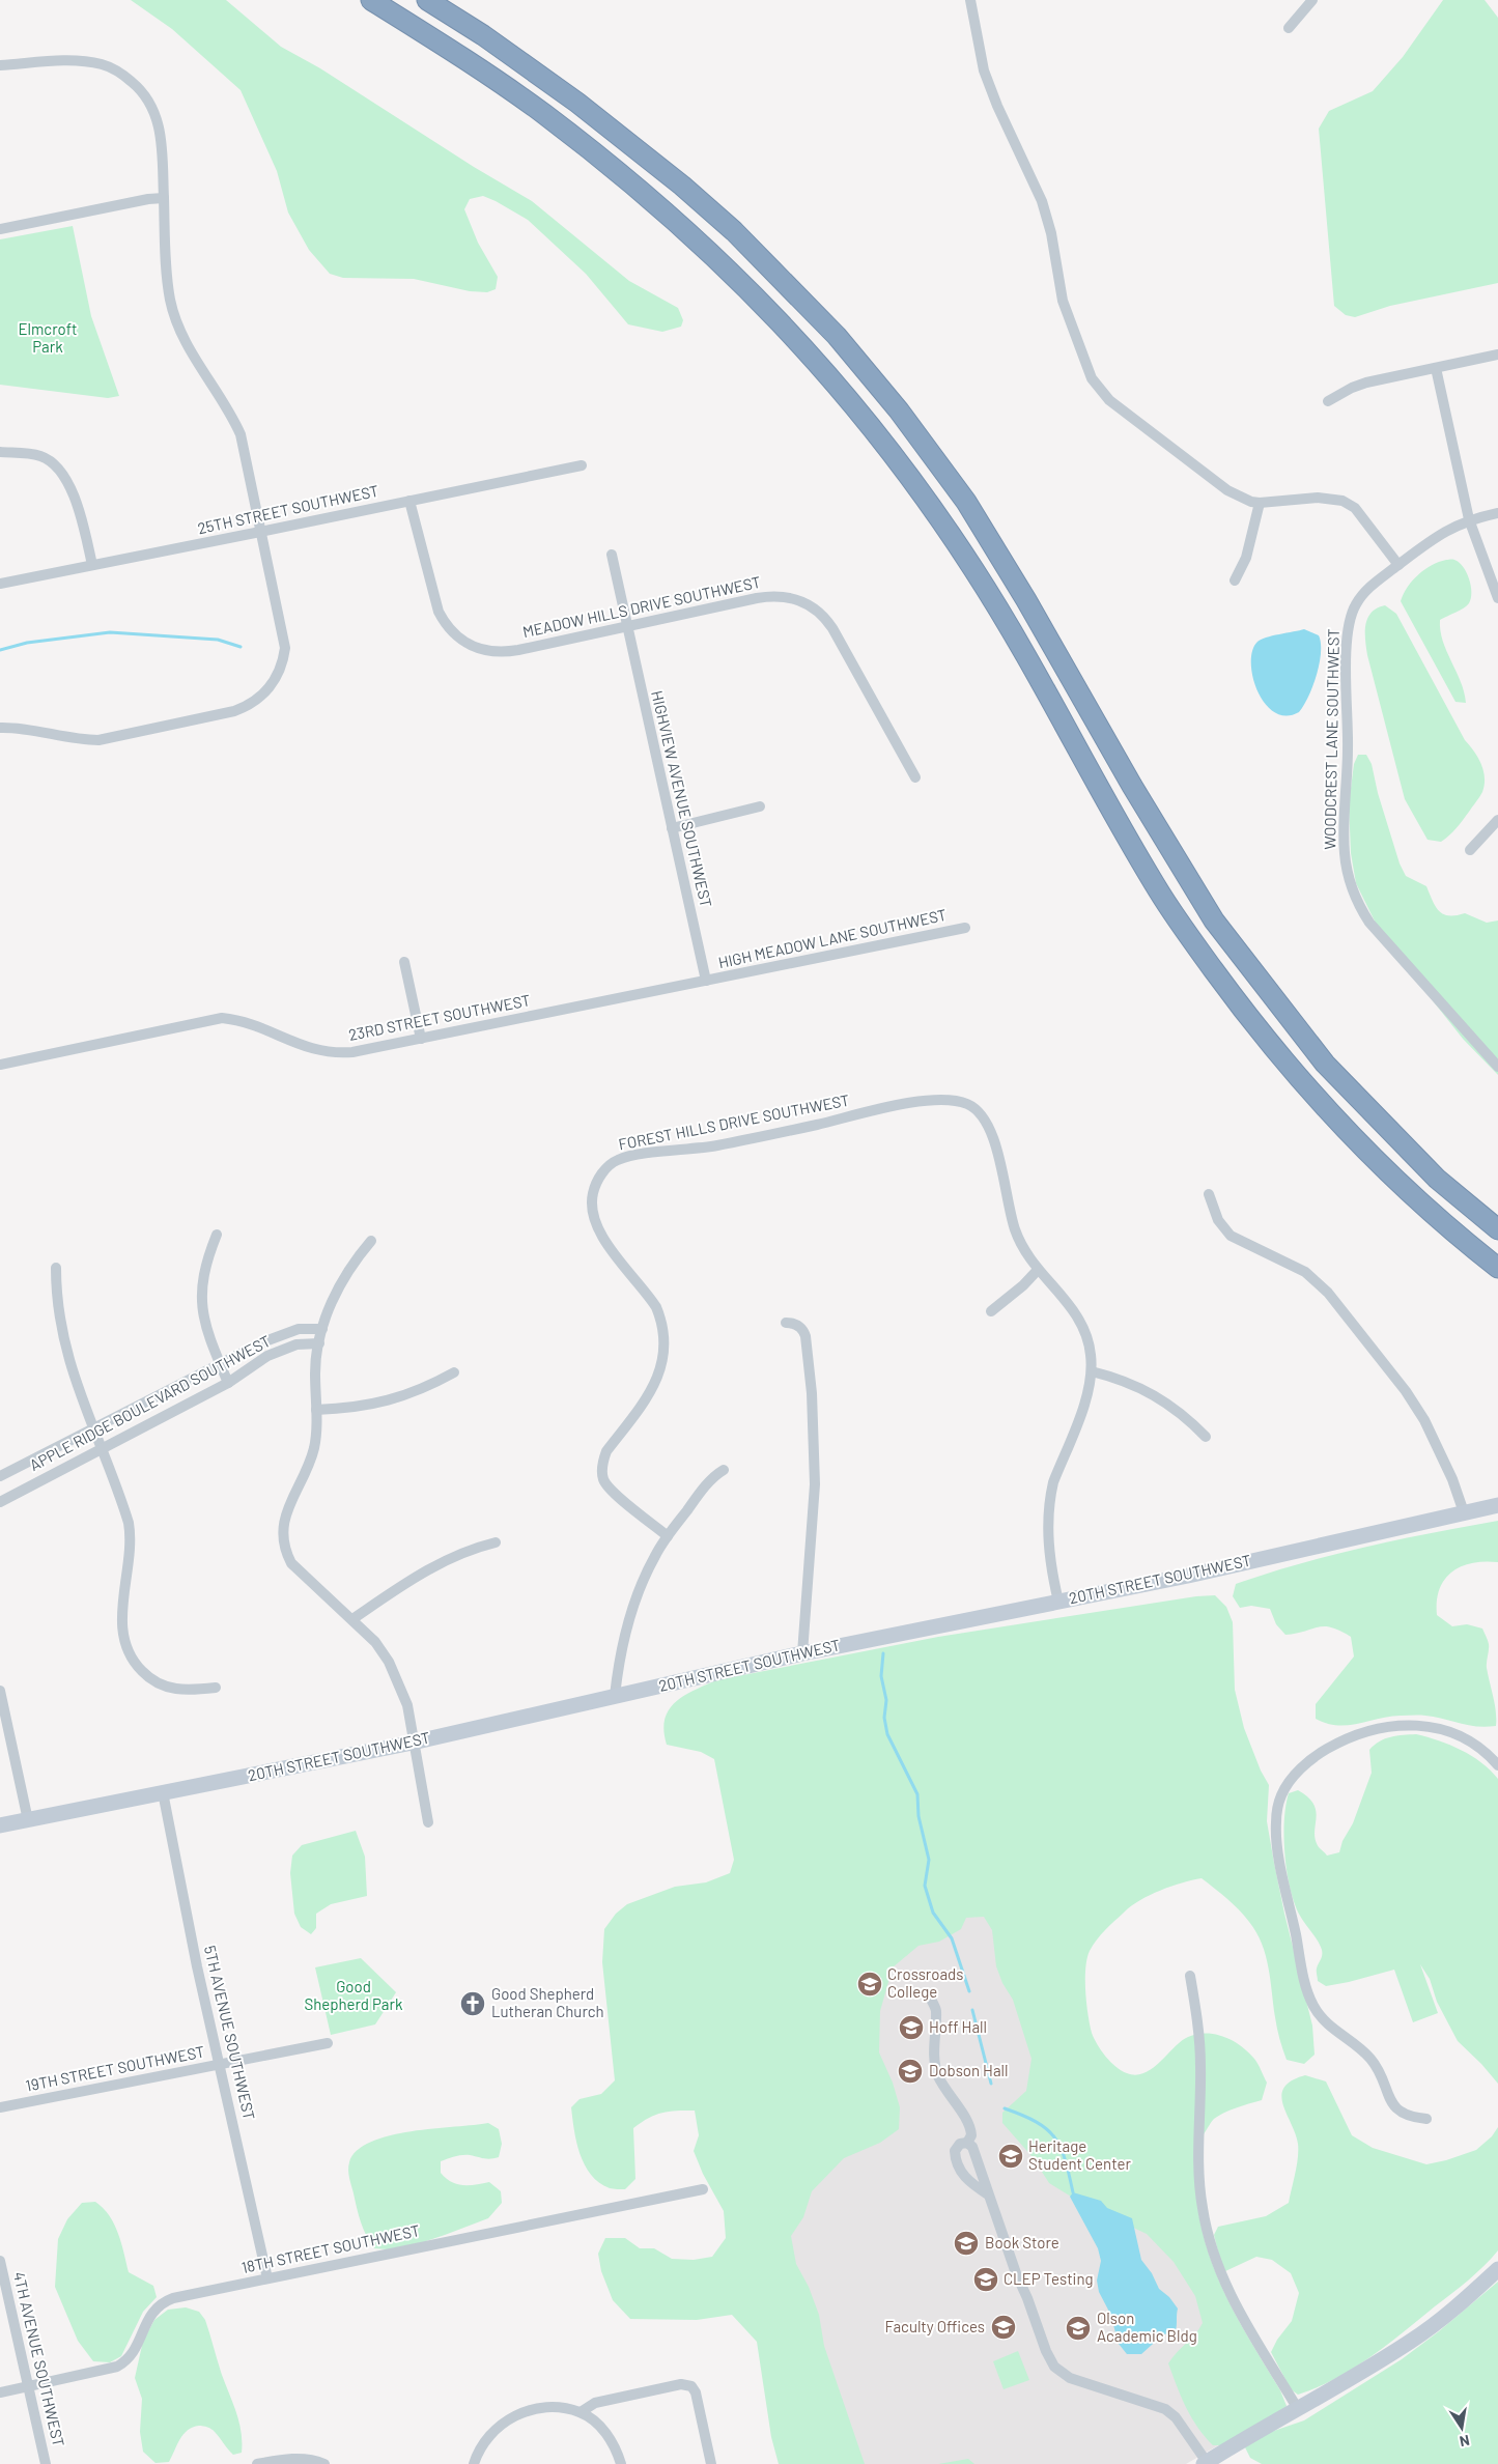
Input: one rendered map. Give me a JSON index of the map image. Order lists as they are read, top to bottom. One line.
{"streets":{"street":["25TH STREET SOUTHWEST","MEADOW HILLS DRIVE SOUTHWEST","WOODCREST LANE SOUTHWEST","HIGHVIEW AVENUE SOUTHWEST","HIGH MEADOW LANE SOUTHWEST","23RD STREET SOUTHWEST","FOREST HILLS DRIVE SOUTHWEST","APPLE RIDGE BOULEVARD SOUTHWEST","20TH STREET SOUTHWEST","5TH AVENUE SOUTHWEST","19TH STREET SOUTHWEST","18TH STREET SOUTHWEST","4TH AVENUE SOUTHWEST"]},"crossings":[["25TH STREET SOUTHWEST","MEADOW HILLS DRIVE SOUTHWEST"],["MEADOW HILLS DRIVE SOUTHWEST","HIGHVIEW AVENUE SOUTHWEST"],["HIGHVIEW AVENUE SOUTHWEST","HIGH MEADOW LANE SOUTHWEST"],["HIGHVIEW AVENUE SOUTHWEST","23RD STREET SOUTHWEST"],["HIGH MEADOW LANE SOUTHWEST","23RD STREET SOUTHWEST"],["FOREST HILLS DRIVE SOUTHWEST","20TH STREET SOUTHWEST"],["20TH STREET SOUTHWEST","5TH AVENUE SOUTHWEST"],["5TH AVENUE SOUTHWEST","19TH STREET SOUTHWEST"],["5TH AVENUE SOUTHWEST","18TH STREET SOUTHWEST"],["18TH STREET SOUTHWEST","4TH AVENUE SOUTHWEST"]],"parks":["Elmcroft Park","Good Shepherd Park"],"places":{"school or university":["Crossroads College","Hoff Hall","Dobson Hall","Heritage Student Center","Book Store","CLEP Testing","Faculty Offices","Olson Academic Bldg"],"church":["Good Shepherd Lutheran Church"]},"north":"bottom"}
